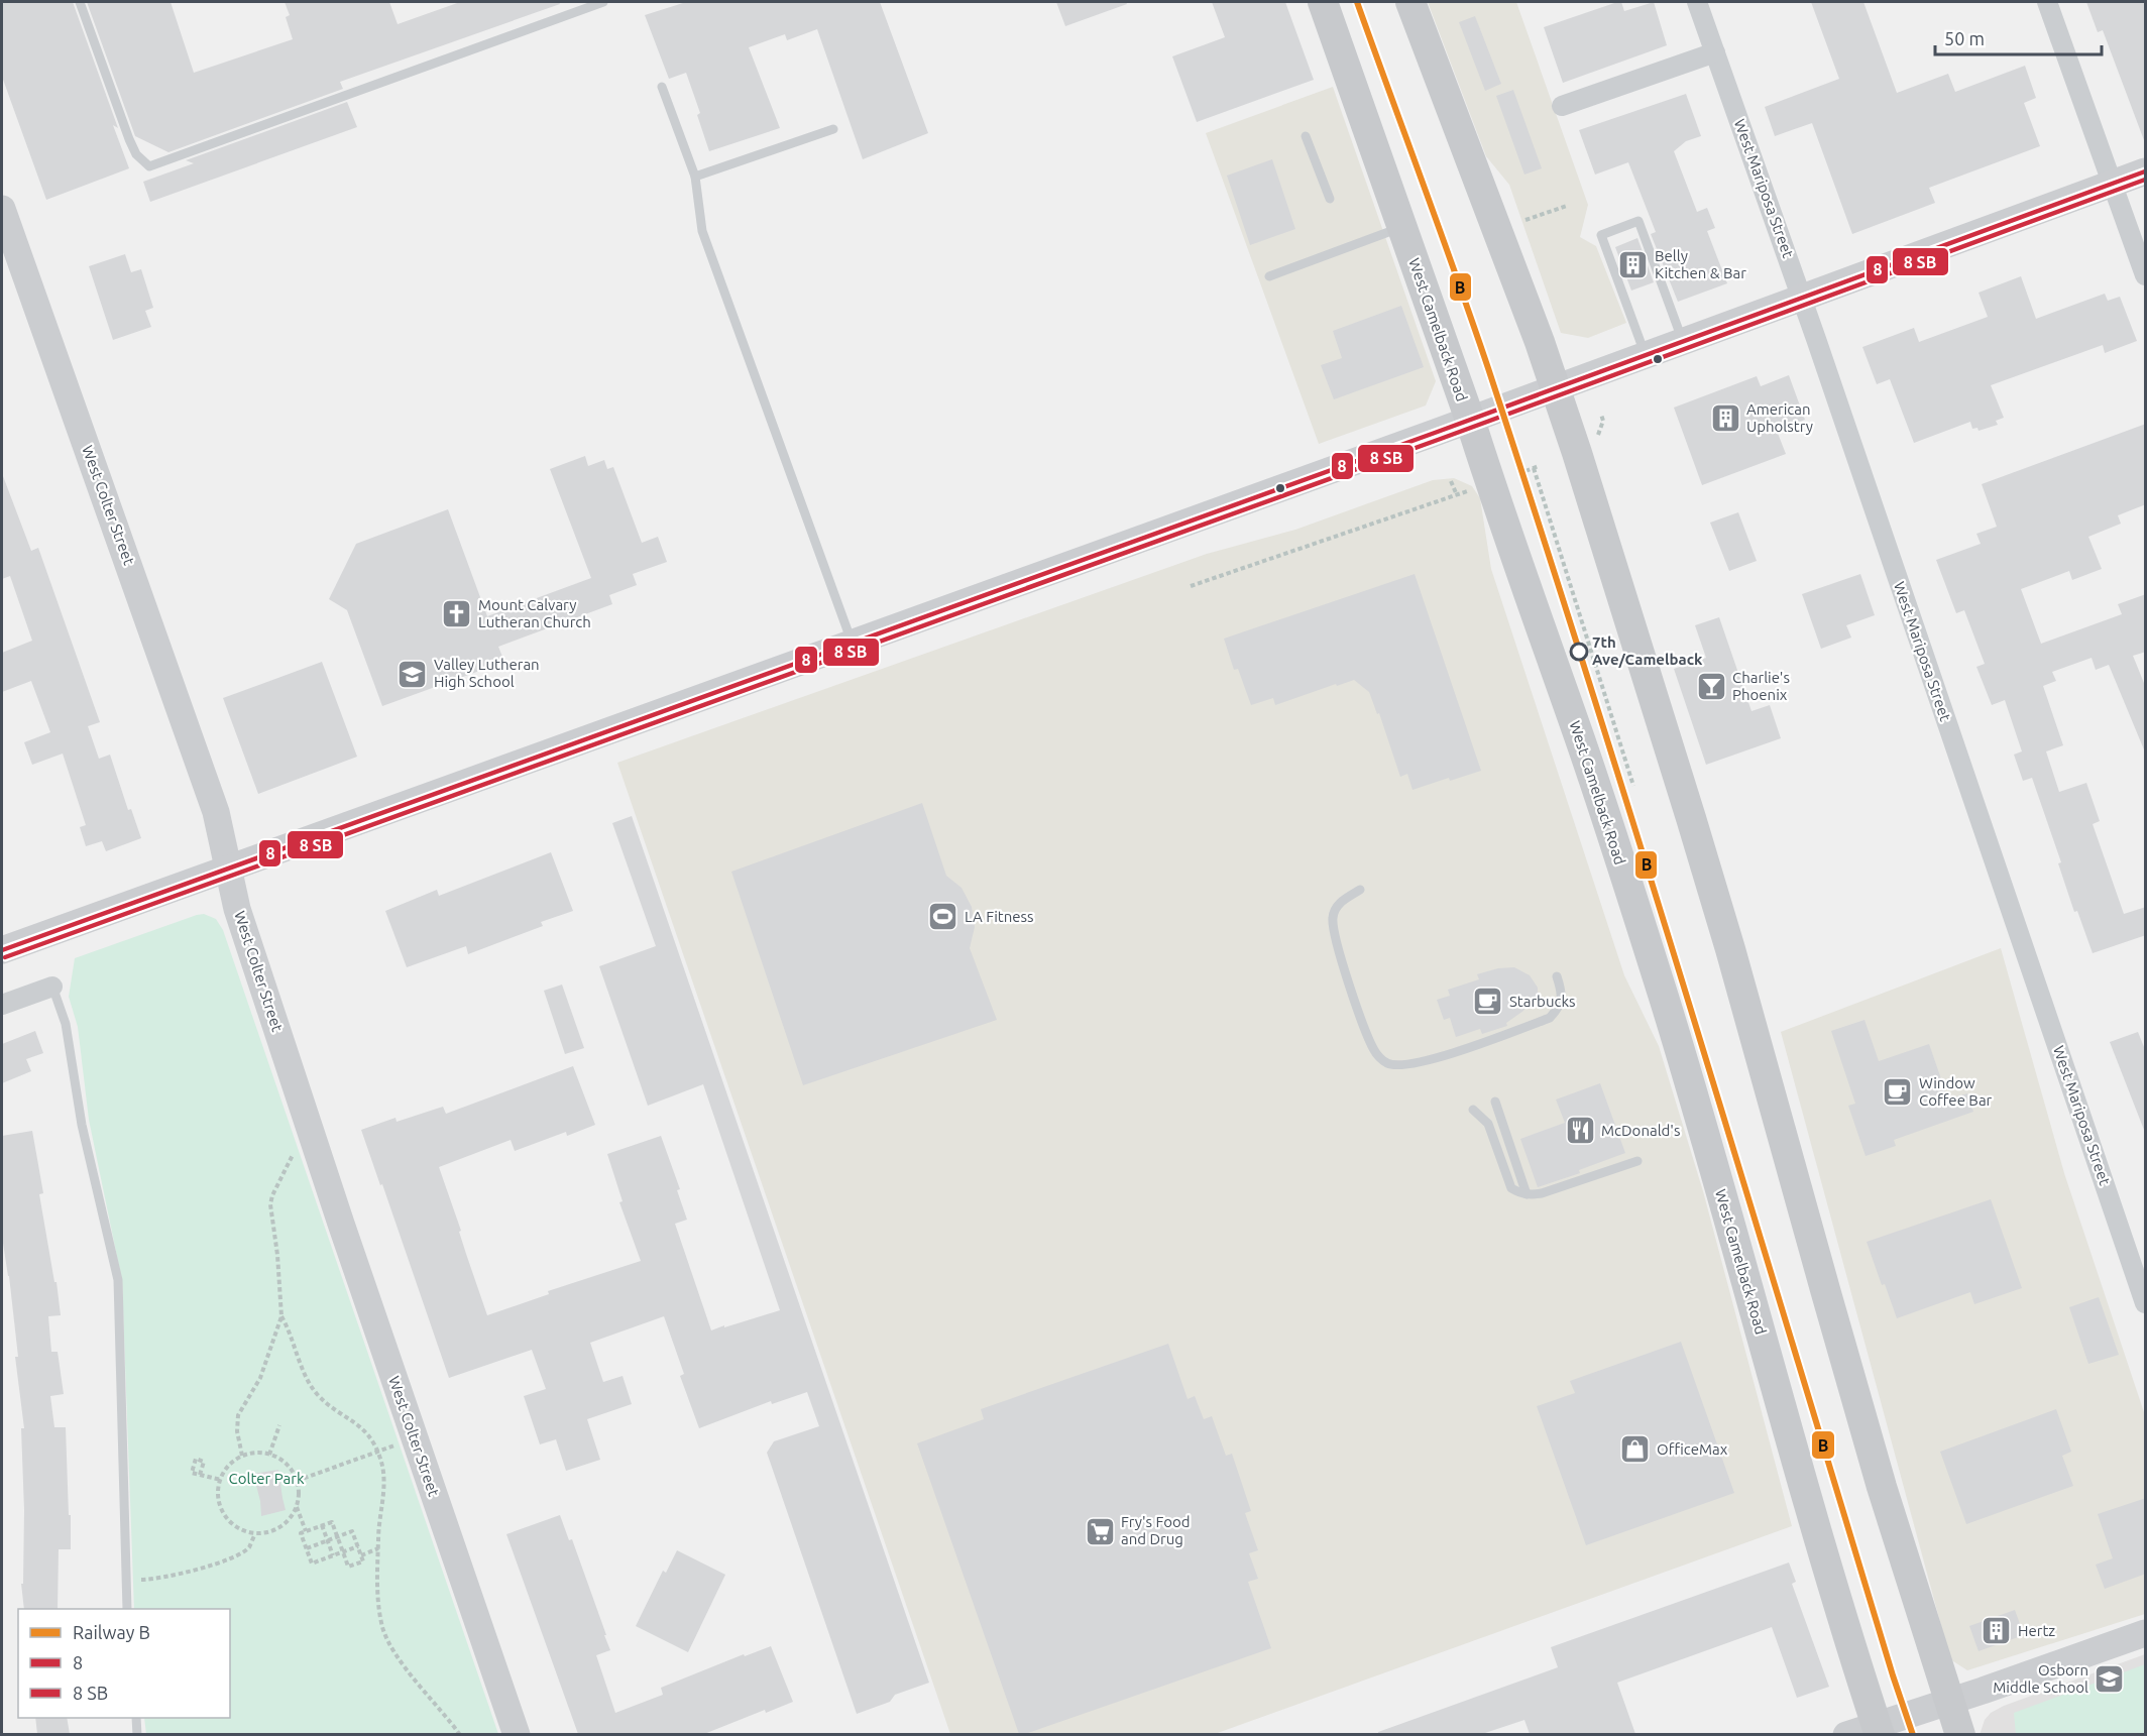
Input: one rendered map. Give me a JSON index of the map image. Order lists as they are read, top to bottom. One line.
{"streets":{"main road":["West Camelback Road","West Colter Street"],"street":["West Mariposa Street"]},"parks":["Colter Park"],"places":{"building":["Belly Kitchen & Bar","American Upholstry","Hertz"],"church":["Mount Calvary Lutheran Church"],"other":["7th Ave/Camelback"],"school or university":["Valley Lutheran High School","Osborn Middle School"],"bar":["Charlie's Phoenix"],"sports":["LA Fitness"],"cafe":["Starbucks","Window Coffee Bar"],"restaurant":["McDonald's"],"shop":["OfficeMax"],"supermarket":["Fry's Food and Drug"]},"lines":["rail line B","transit line 8"],"legend":["Railway B","8","8 SB"],"scale_bar":"50 m"}
